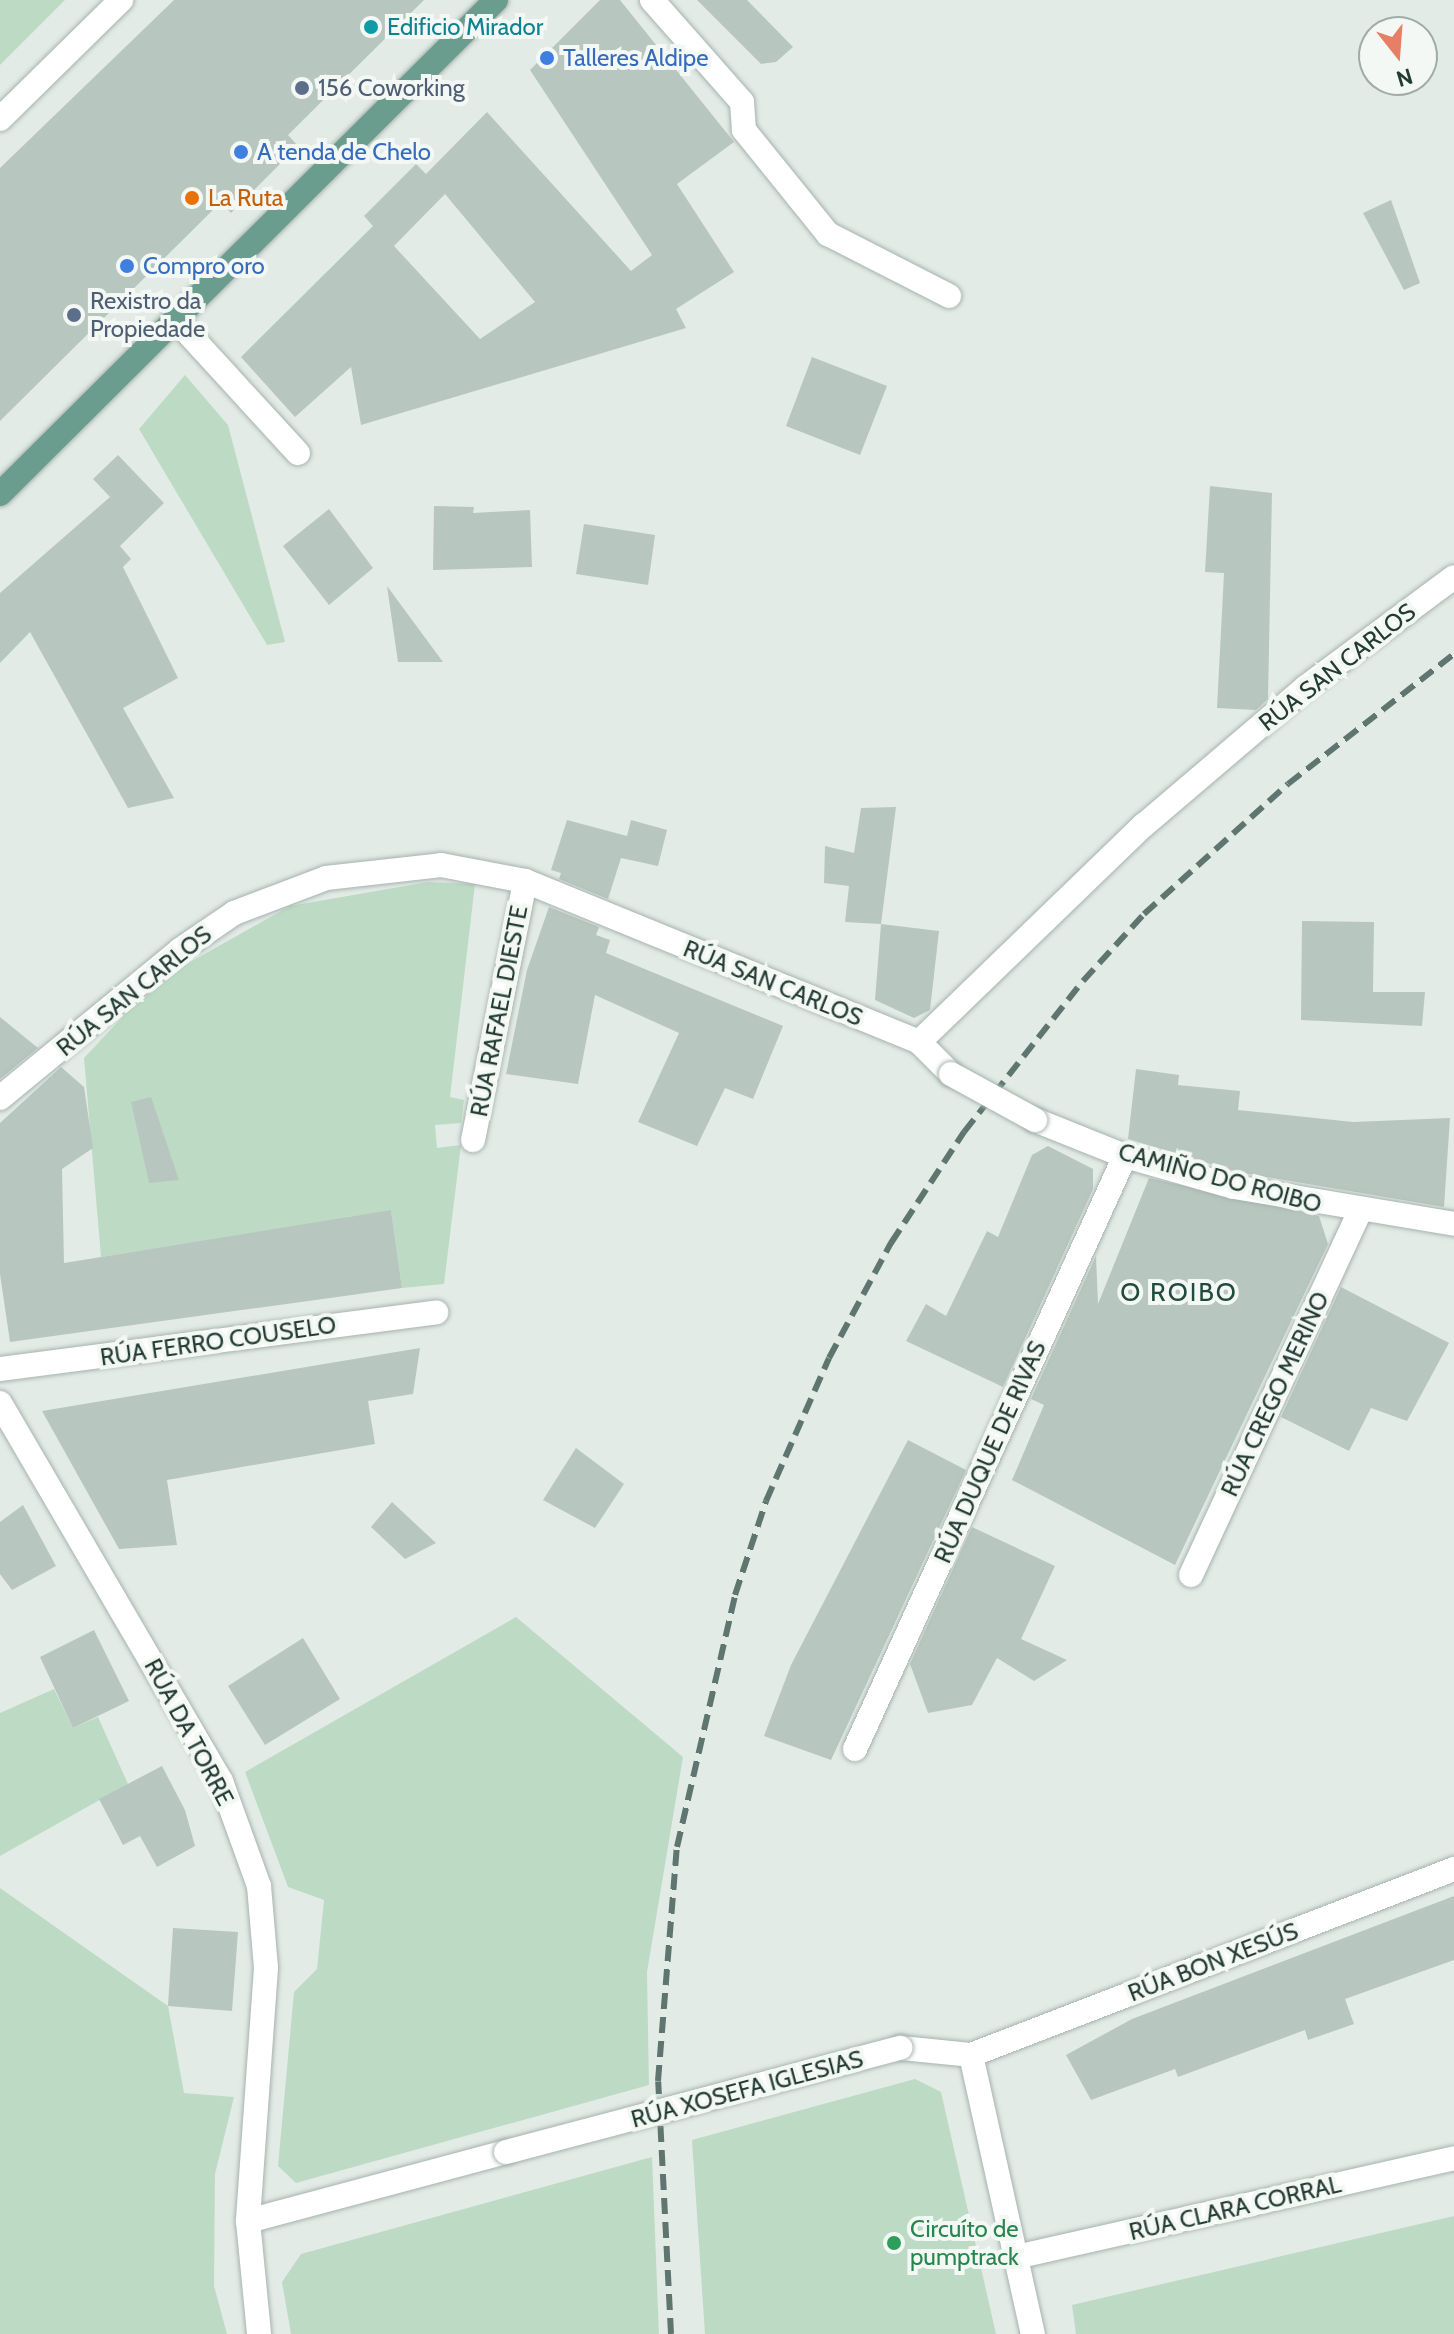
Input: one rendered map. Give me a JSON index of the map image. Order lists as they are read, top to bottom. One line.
{"streets":{"street":["RÚA SAN CARLOS","RÚA RAFAEL DIESTE","CAMIÑO DO ROIBO","RÚA FERRO COUSELO","RÚA CREGO MERINO","RÚA DUQUE DE RIVAS","RÚA DA TORRE","RÚA BON XESÚS","RÚA XOSEFA IGLESIAS","RÚA CLARA CORRAL"]},"crossings":[["RÚA SAN CARLOS","RÚA RAFAEL DIESTE"],["RÚA SAN CARLOS","CAMIÑO DO ROIBO"],["CAMIÑO DO ROIBO","RÚA CREGO MERINO"],["CAMIÑO DO ROIBO","RÚA DUQUE DE RIVAS"],["RÚA DA TORRE","RÚA XOSEFA IGLESIAS"],["RÚA BON XESÚS","RÚA XOSEFA IGLESIAS"]],"districts":["O ROIBO"],"places":["Edificio Mirador","Talleres Aldipe","156 Coworking","A tenda de Chelo","La Ruta","Compro oro","Rexistro da Propiedade","Circuíto de pumptrack"],"north":"bottom"}
